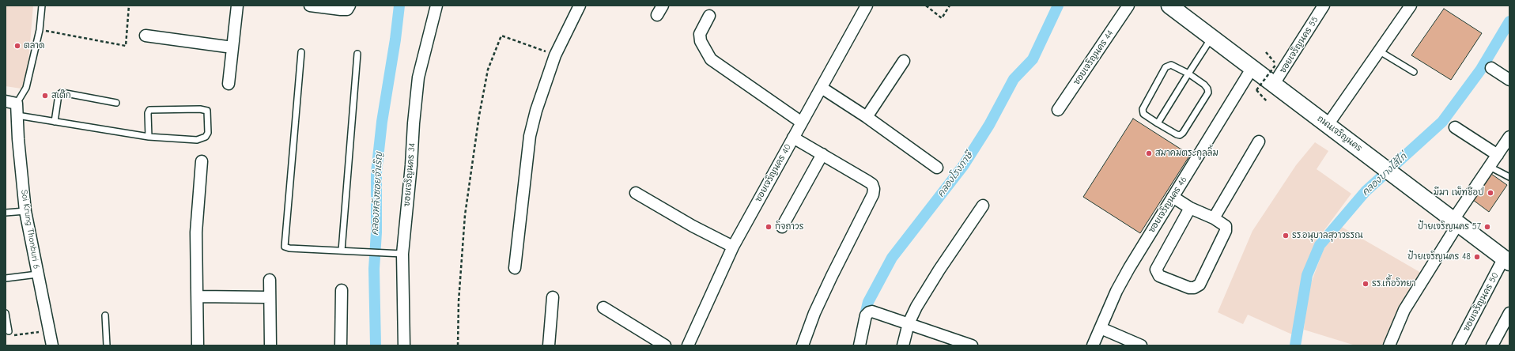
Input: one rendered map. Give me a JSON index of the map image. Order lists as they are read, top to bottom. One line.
{"streets":{"main road":["ถนนเจริญนคร"],"street":["ซอยเจริญนคร 55","ซอยเจริญนคร 44","ซอยเจริญนคร 40","ซอยเจริญนคร 34","ซอยเจริญนคร 46","Soi Krung Thonburi 6","ซอยเจริญนคร 50"]},"crossings":[["ซอยเจริญนคร 55","ถนนเจริญนคร"],["ถนนเจริญนคร","ซอยเจริญนคร 46"],["ถนนเจริญนคร","ซอยเจริญนคร 50"]],"water":["คลองโรงภาษี","คลองบางไส้ไก่","คลองหลังซอยจำเริญ"],"places":["ตลาด","สเต๊ก","สมาคมตระกูลลิ้ม","มีมา เพ็ทช๊อป","กิจถาวร","ป้ายเจริญนคร 57","รร.อนุบาลสุวาวรรณ","ป้ายเจริญนคร 48","รร.เกื้อวิทยา"]}
